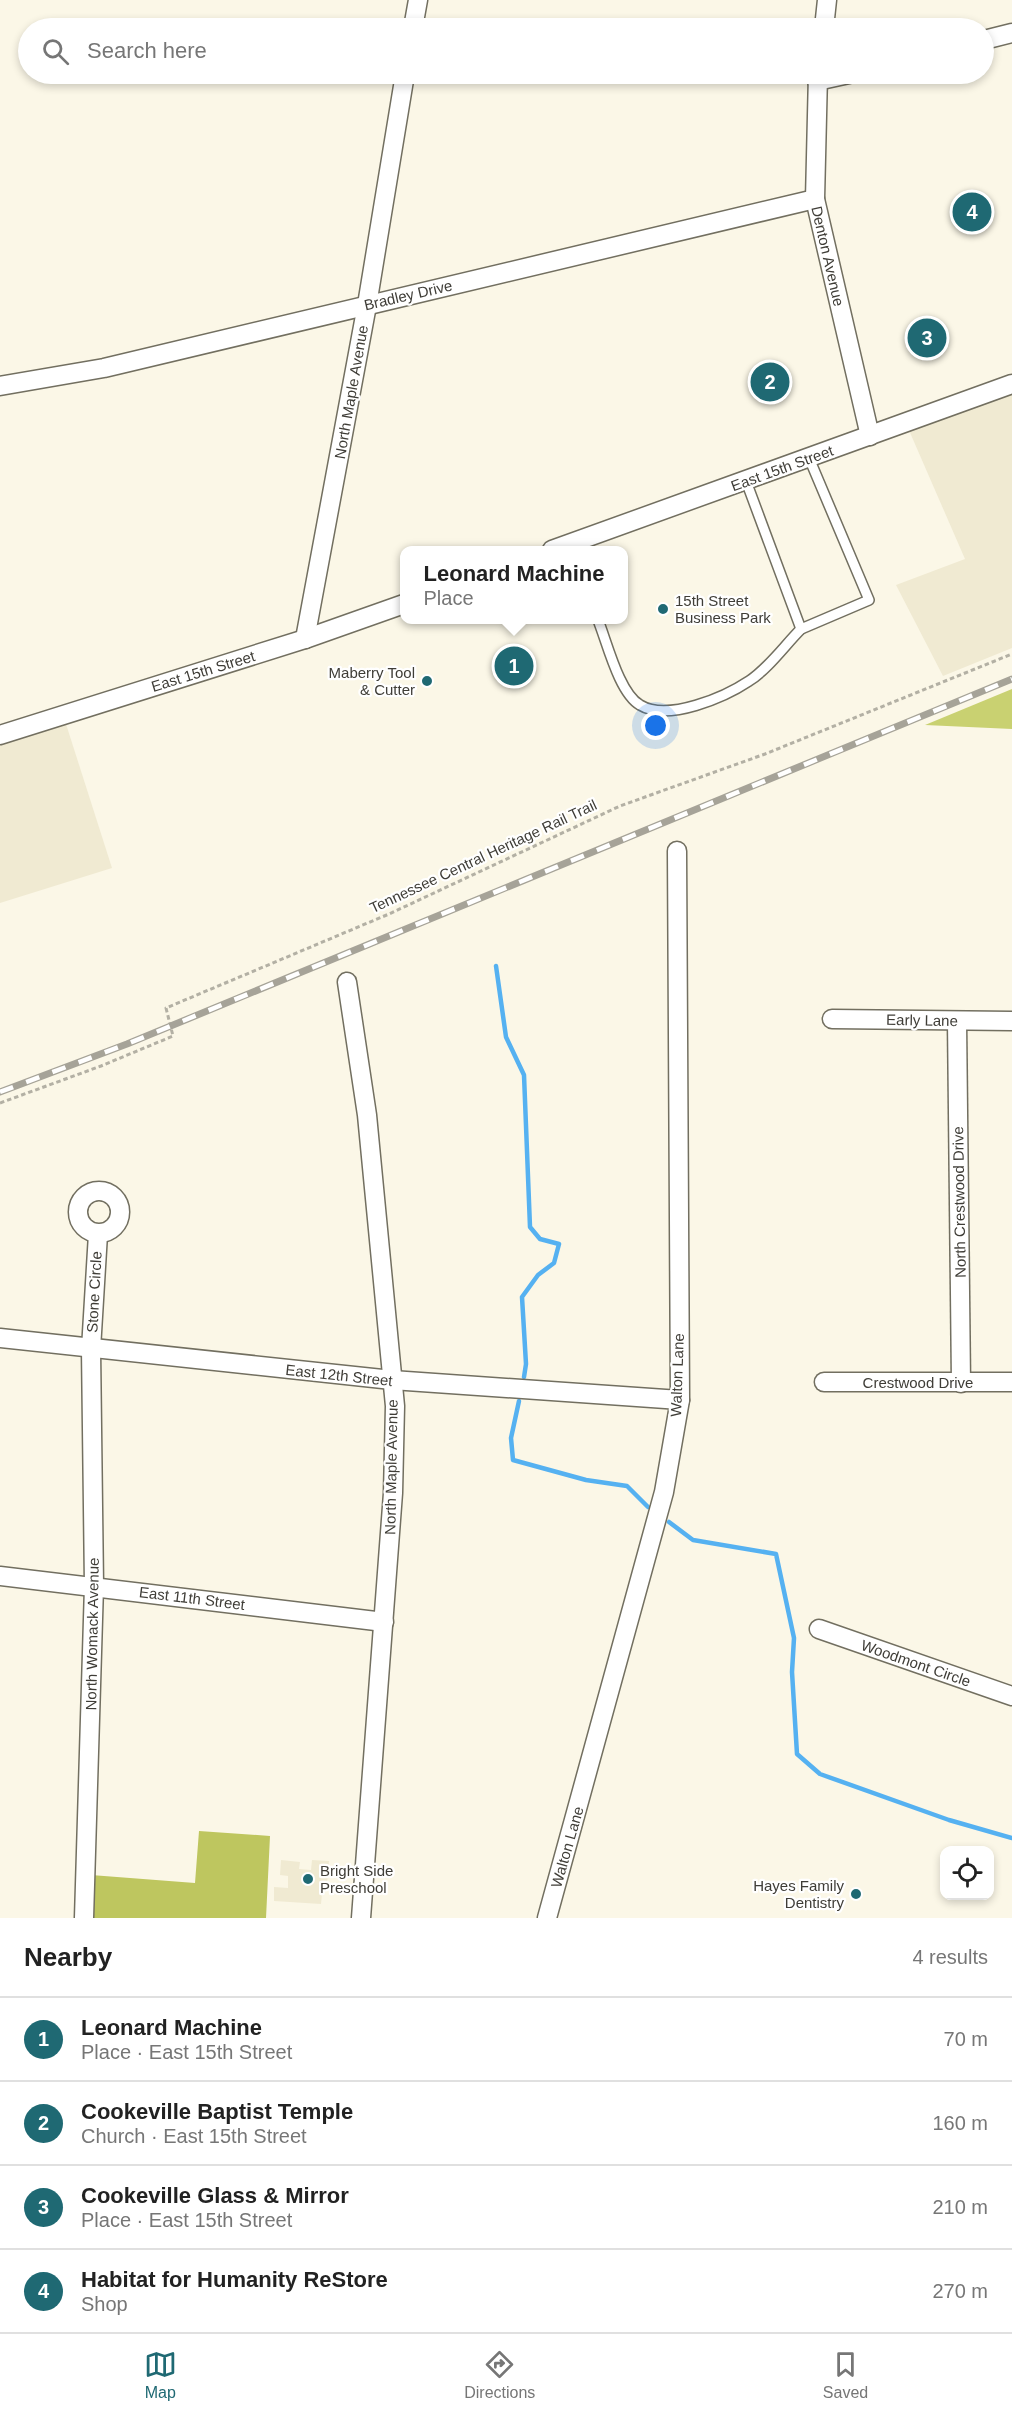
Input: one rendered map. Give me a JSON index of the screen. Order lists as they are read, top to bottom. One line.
{"streets":{"street":["Denton Avenue","Bradley Drive","North Maple Avenue","East 15th Street","Early Lane","North Crestwood Drive","Stone Circle","East 12th Street","Walton Lane","Crestwood Drive","East 11th Street","North Womack Avenue","Woodmont Circle"],"path":["Tennessee Central Heritage Rail Trail"]},"crossings":[["Denton Avenue","Bradley Drive"],["Denton Avenue","East 15th Street"],["Bradley Drive","North Maple Avenue"],["North Maple Avenue","East 15th Street"],["North Maple Avenue","East 12th Street"],["North Maple Avenue","East 11th Street"],["Early Lane","North Crestwood Drive"],["North Crestwood Drive","Crestwood Drive"],["Stone Circle","East 12th Street"],["Stone Circle","North Womack Avenue"],["East 12th Street","Walton Lane"],["East 12th Street","North Womack Avenue"],["East 11th Street","North Womack Avenue"]],"places":["15th Street Business Park","Maberry Tool & Cutter","Bright Side Preschool","Hayes Family Dentistry"],"page":{"search":"Search here","pins":["4","3","2","1"],"popup":["Leonard Machine","Place"],"heading":["Nearby","4 results"],"list":[{"mark":"1","name":"Leonard Machine","note":"Place · East 15th Street","value":"70 m"},{"mark":"2","name":"Cookeville Baptist Temple","note":"Church · East 15th Street","value":"160 m"},{"mark":"3","name":"Cookeville Glass & Mirror","note":"Place · East 15th Street","value":"210 m"},{"mark":"4","name":"Habitat for Humanity ReStore","note":"Shop","value":"270 m"}],"nav":["Map","Directions","Saved"]}}
